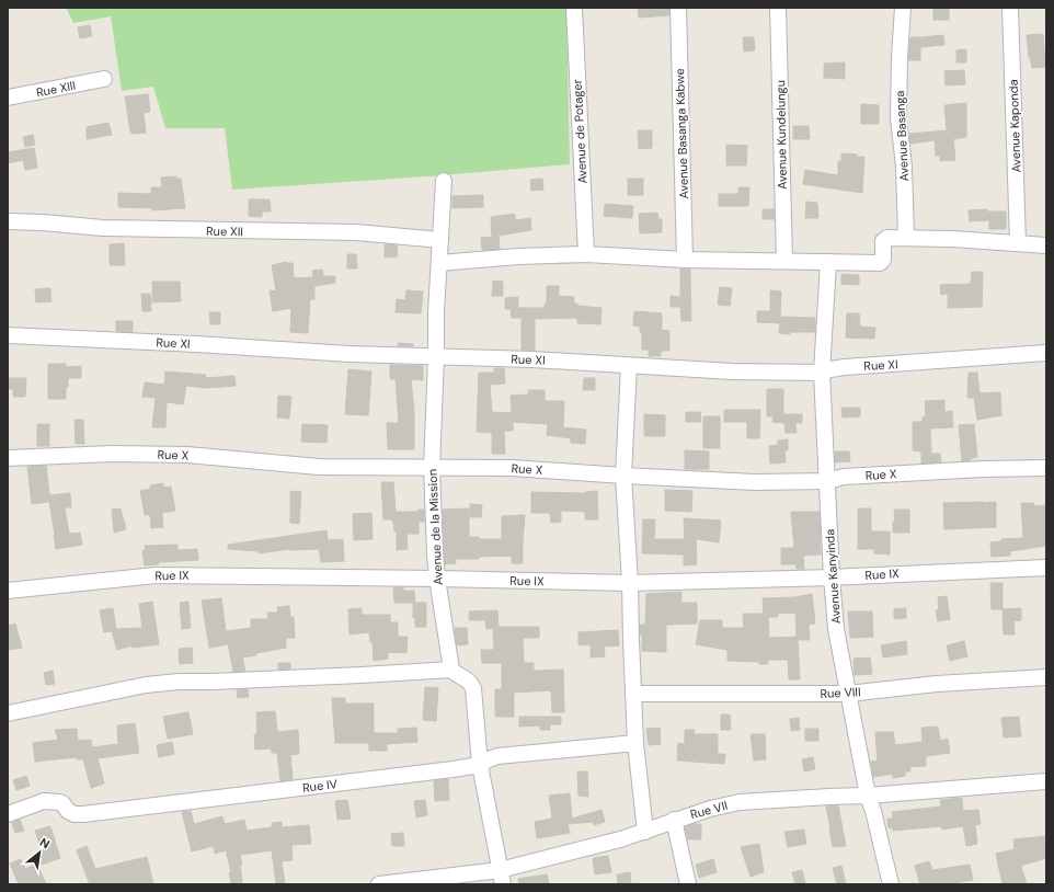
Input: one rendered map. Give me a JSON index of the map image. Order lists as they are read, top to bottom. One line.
{"streets":{"street":["Rue XIII","Avenue Kaponda","Avenue de Potager","Avenue Basanga Kabwe","Avenue Kundelungu","Avenue Basanga","Rue XII","Rue XI","Rue X","Avenue de la Mission","Rue IX","Avenue Kanyinda","Rue VIII","Rue IV","Rue VII"]},"crossings":[["Rue XII","Avenue de la Mission"],["Rue XI","Avenue de la Mission"],["Rue XI","Avenue Kanyinda"],["Rue X","Avenue de la Mission"],["Rue X","Avenue Kanyinda"],["Avenue de la Mission","Rue IX"],["Rue IX","Avenue Kanyinda"],["Avenue Kanyinda","Rue VIII"],["Avenue Kanyinda","Rue VII"]],"north":"top right"}
